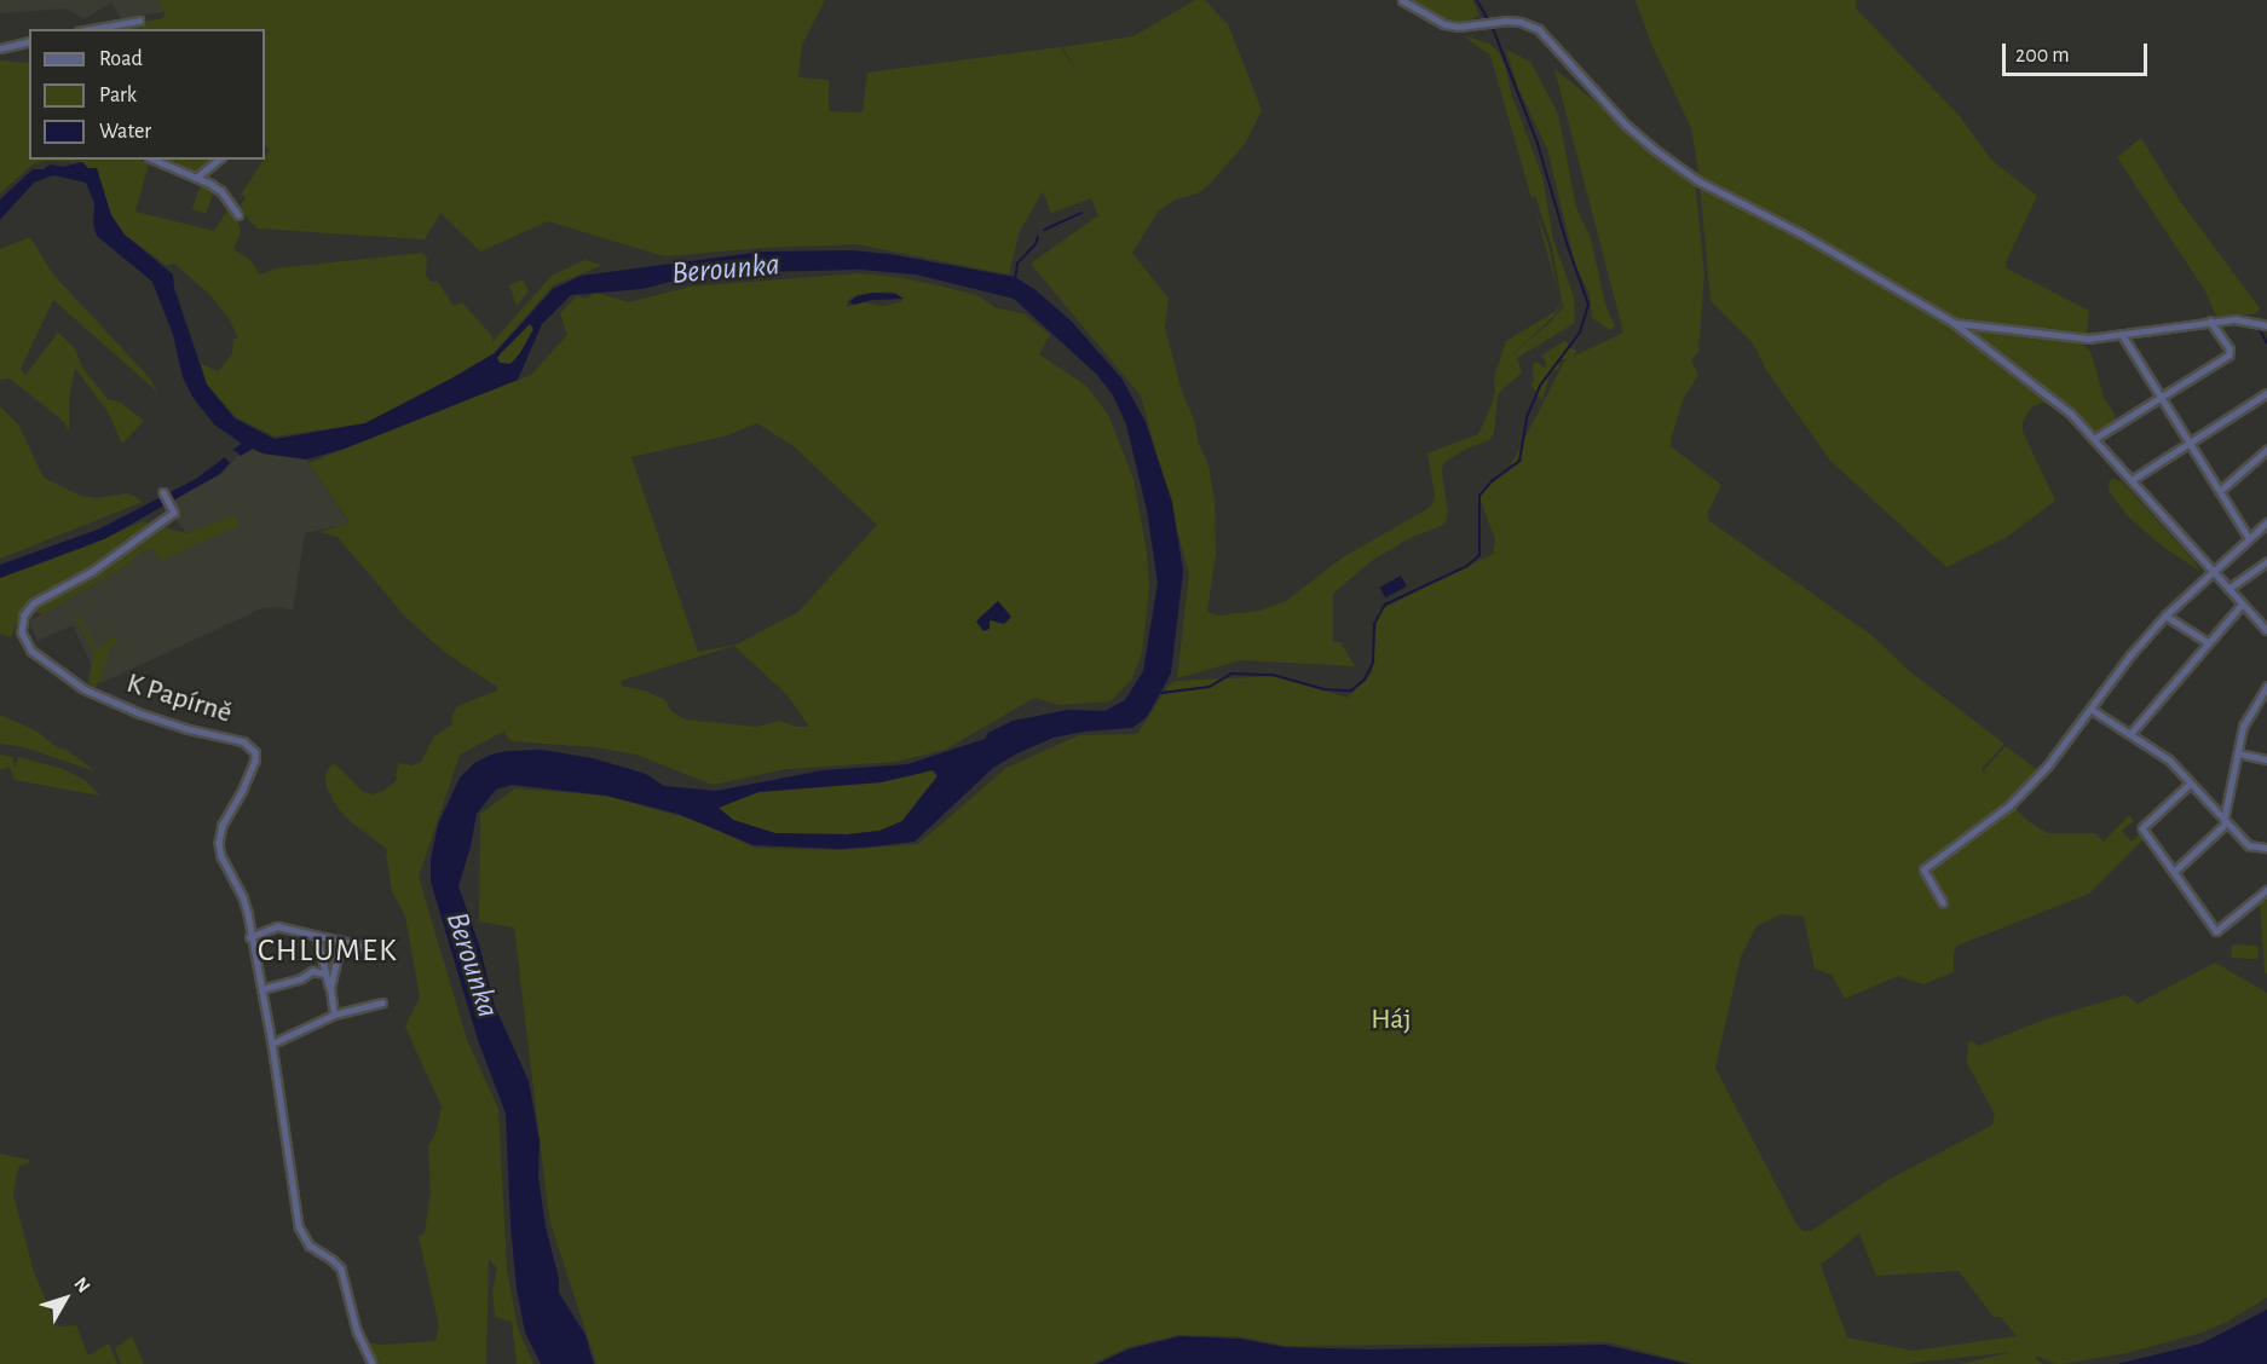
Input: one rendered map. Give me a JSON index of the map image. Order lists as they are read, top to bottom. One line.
{"streets":{"street":["K Papírně"]},"districts":["CHLUMEK"],"water":["Berounka"],"parks":["Háj"],"legend":["Road","Park","Water"],"scale_bar":"200 m","north":"top right"}
